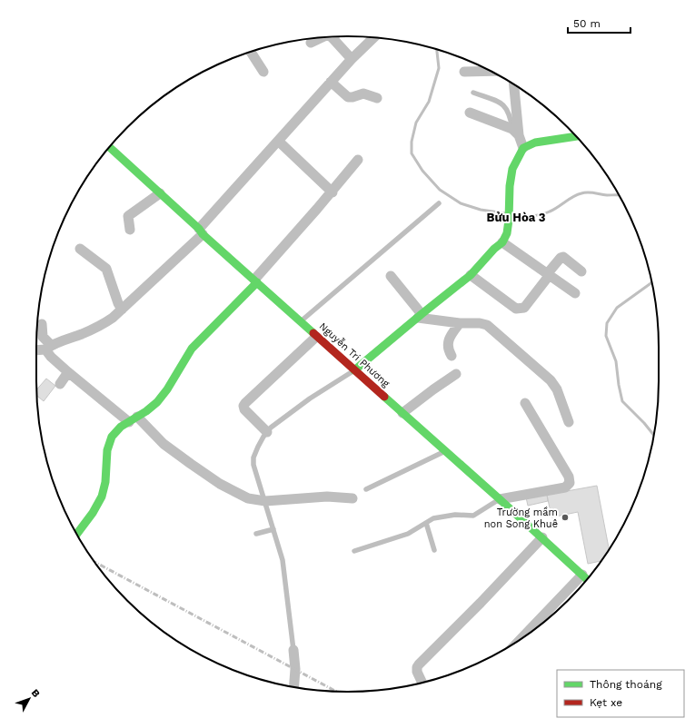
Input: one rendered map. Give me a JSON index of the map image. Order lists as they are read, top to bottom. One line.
{"streets":{"street":["Nguyễn Tri Phương"]},"districts":["Bửu Hòa 3"],"places":["Trường mầm non Song Khuê"],"legend":["Thông thoáng","Kẹt xe"],"scale_bar":"50 m","north":"top right"}
